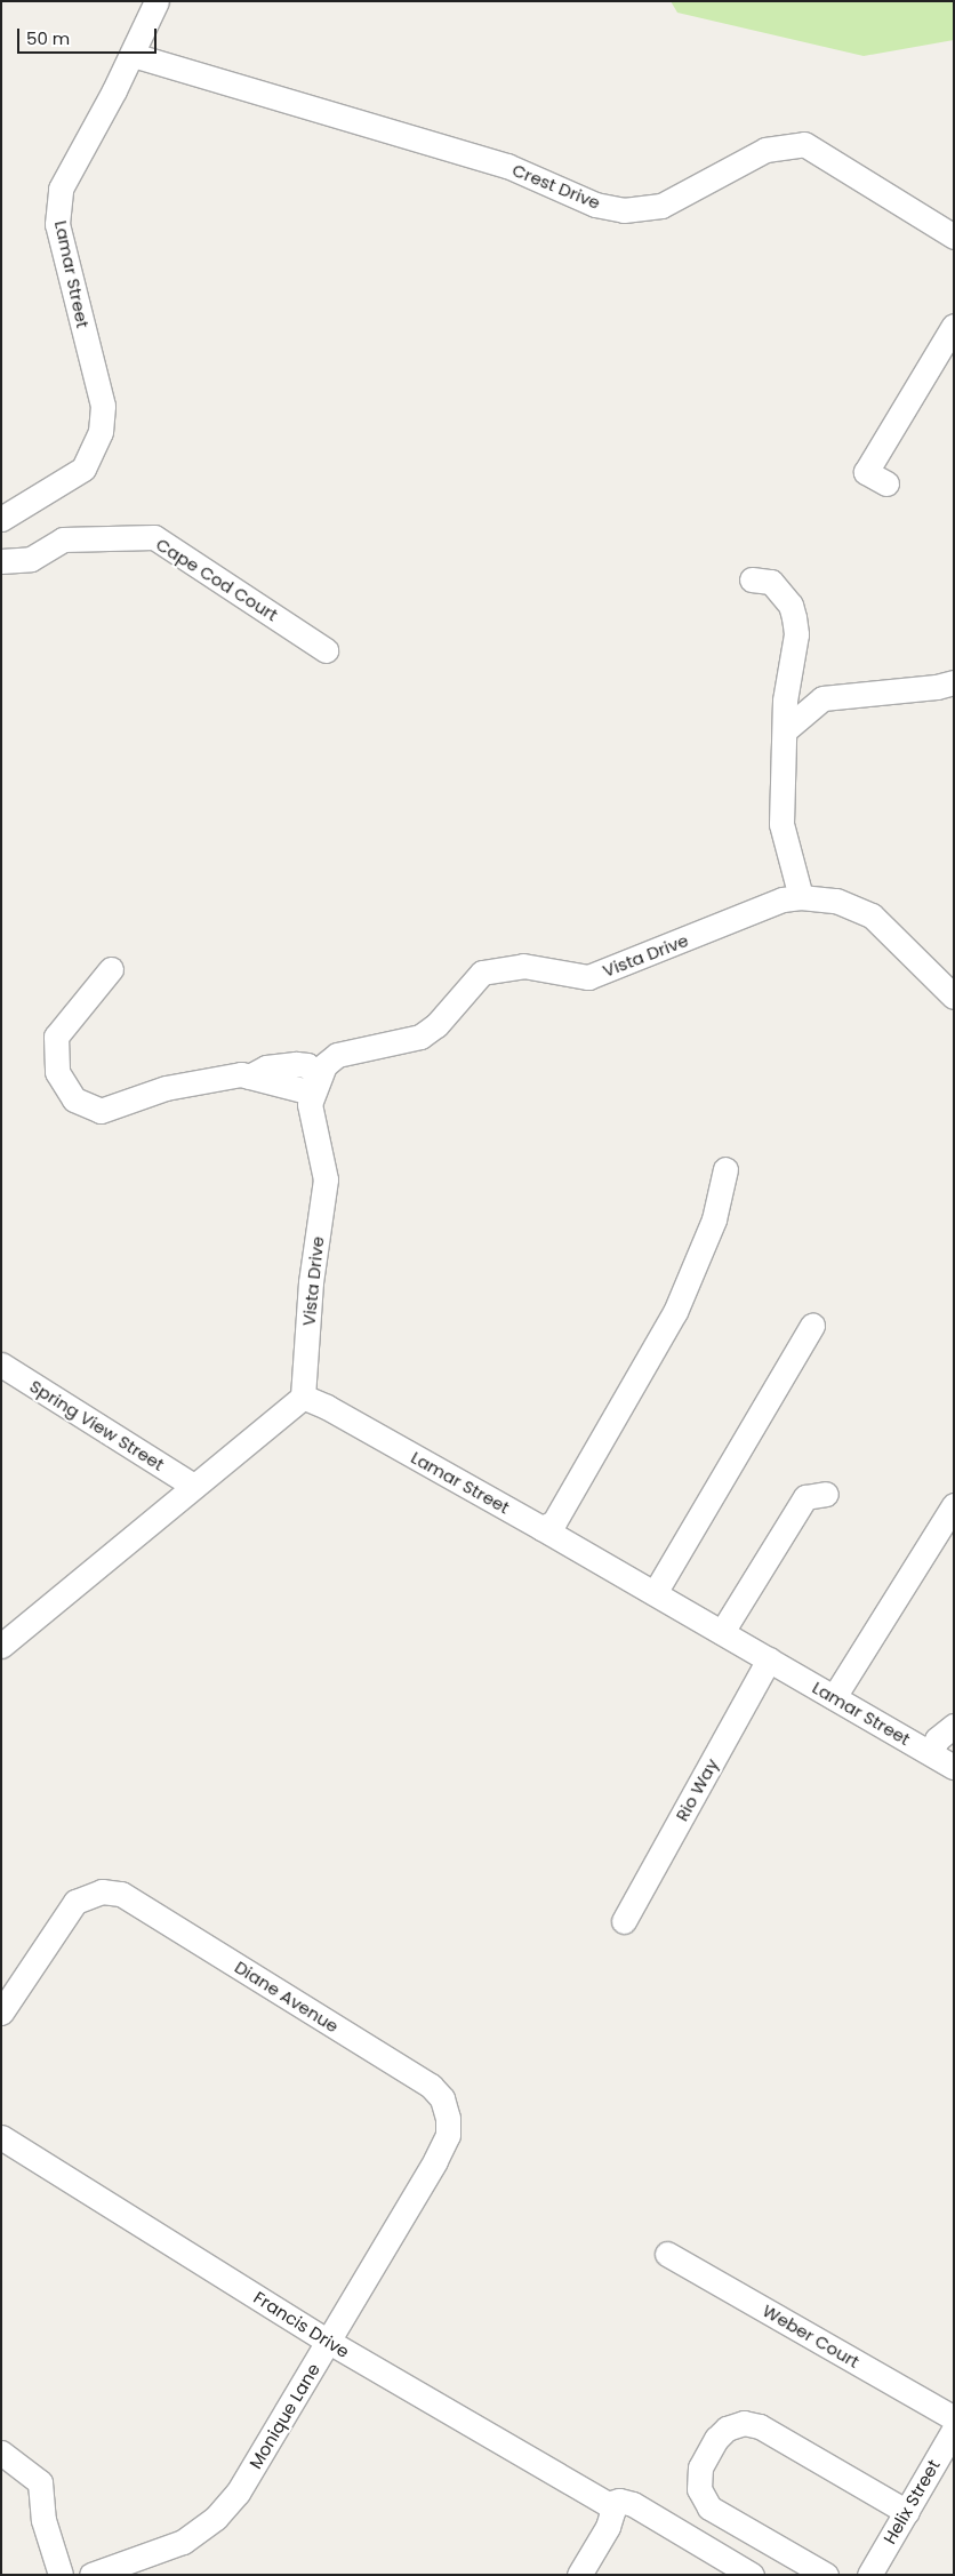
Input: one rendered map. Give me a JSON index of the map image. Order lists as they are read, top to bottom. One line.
{"streets":{"street":["Crest Drive","Lamar Street","Cape Cod Court","Vista Drive","Spring View Street","Rio Way","Diane Avenue","Francis Drive","Weber Court","Monique Lane","Helix Street"]},"crossings":[["Crest Drive","Lamar Street"],["Lamar Street","Vista Drive"],["Lamar Street","Rio Way"],["Diane Avenue","Monique Lane"],["Francis Drive","Monique Lane"]],"scale_bar":"50 m"}
